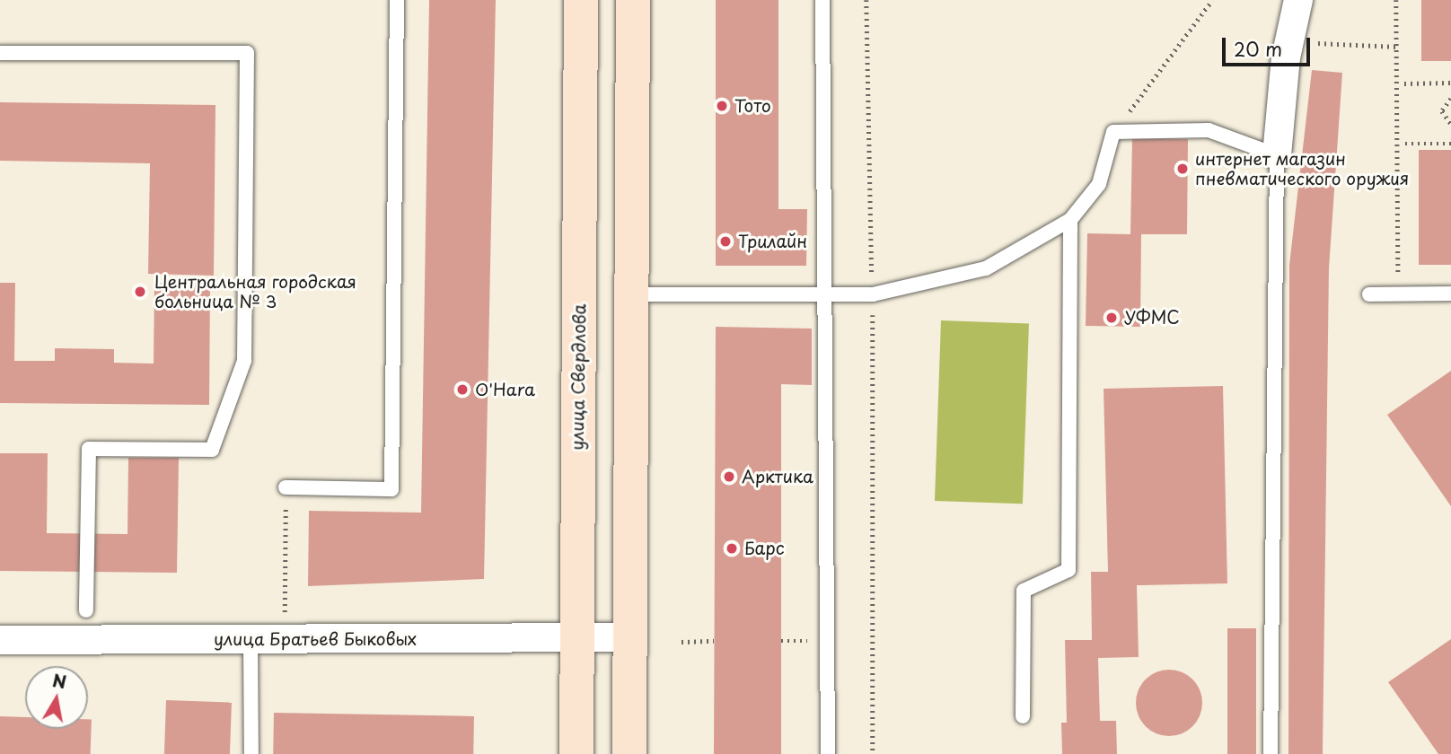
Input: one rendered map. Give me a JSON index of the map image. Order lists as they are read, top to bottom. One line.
{"streets":{"main road":["улица Свердлова"],"street":["улица Братьев Быковых"]},"crossings":[["улица Свердлова","улица Братьев Быковых"]],"places":["Тото","интернет магазин пневматического оружия","Трилайн","Центральная городская больница № 3","УФМС","O'Hara","Арктика","Барс"],"scale_bar":"20 m","north":"top"}
